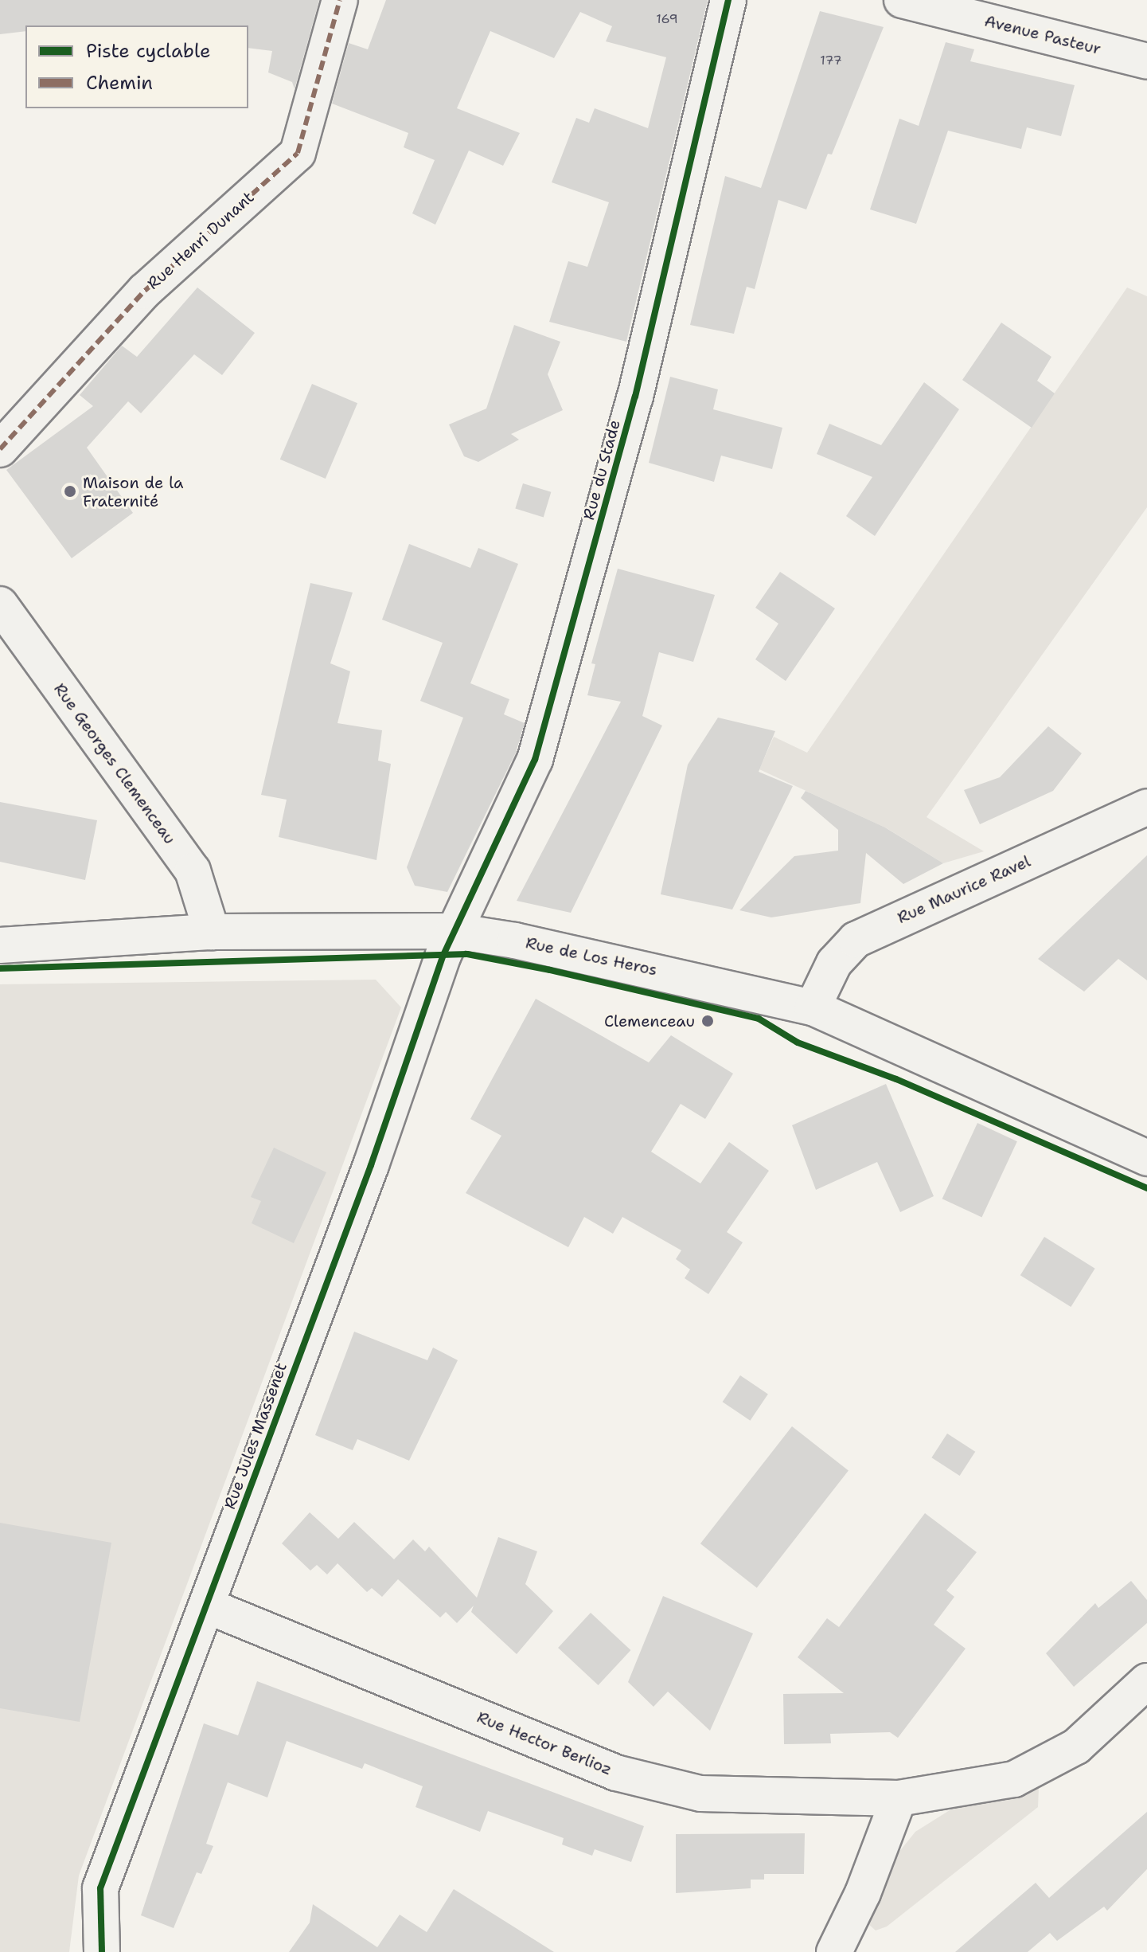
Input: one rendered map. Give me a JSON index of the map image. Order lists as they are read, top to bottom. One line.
{"streets":{"street":["Avenue Pasteur","Rue Henri Dunant","Rue du Stade","Rue Georges Clemenceau","Rue Maurice Ravel","Rue de Los Heros","Rue Jules Massenet","Rue Hector Berlioz"]},"crossings":[["Rue du Stade","Rue de Los Heros"],["Rue du Stade","Rue Jules Massenet"],["Rue Georges Clemenceau","Rue de Los Heros"],["Rue Maurice Ravel","Rue de Los Heros"],["Rue de Los Heros","Rue Jules Massenet"],["Rue Jules Massenet","Rue Hector Berlioz"]],"places":["Maison de la Fraternité","Clemenceau"],"house_numbers":["169","177"],"legend":["Piste cyclable","Chemin"]}
